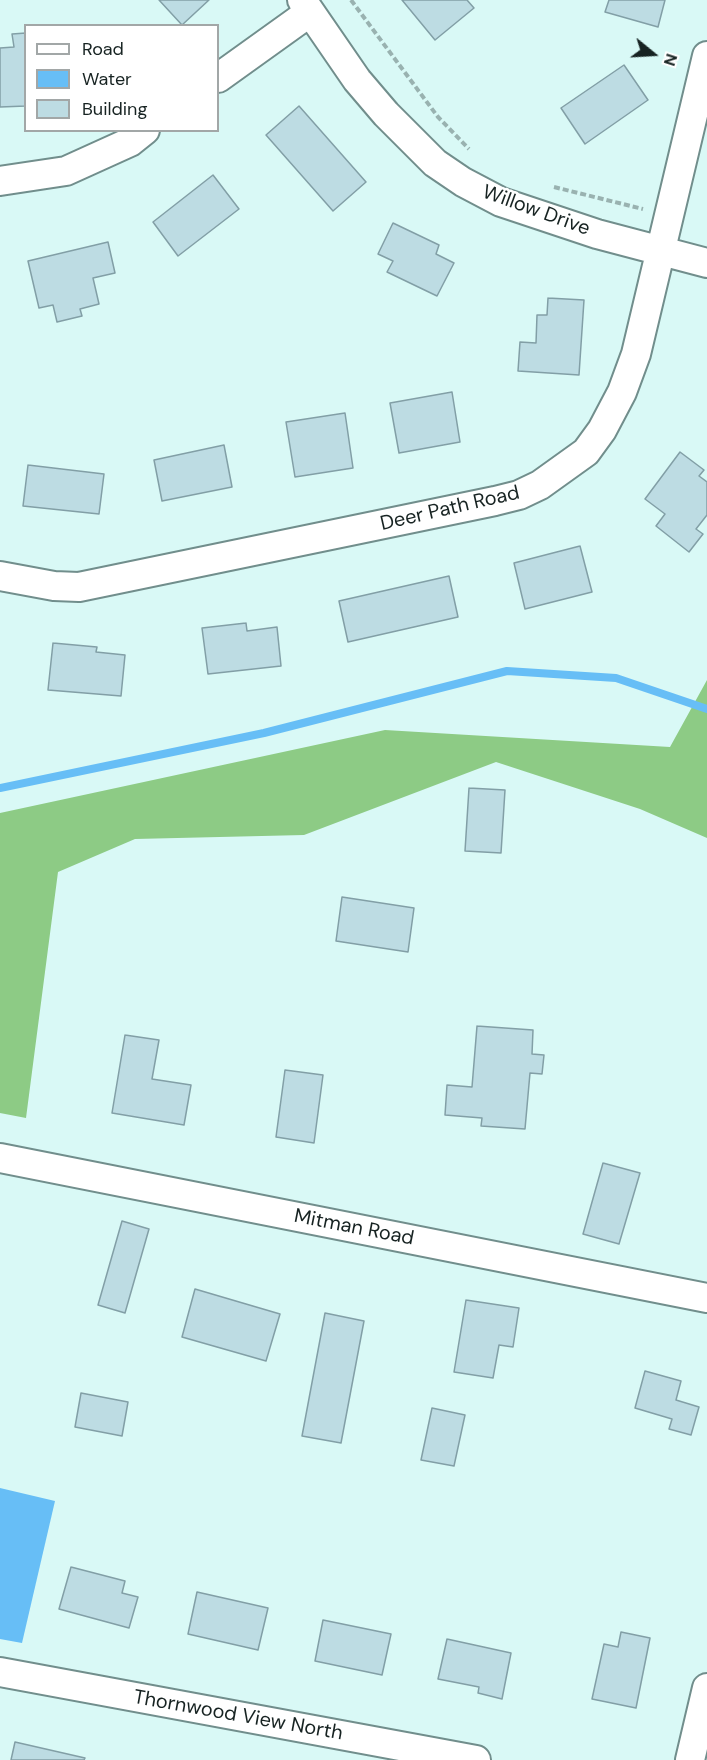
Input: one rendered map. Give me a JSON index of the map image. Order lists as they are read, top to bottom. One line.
{"streets":{"street":["Willow Drive","Deer Path Road","Mitman Road","Thornwood View North"]},"crossings":[["Willow Drive","Deer Path Road"]],"legend":["Road","Water","Building"],"north":"right"}
